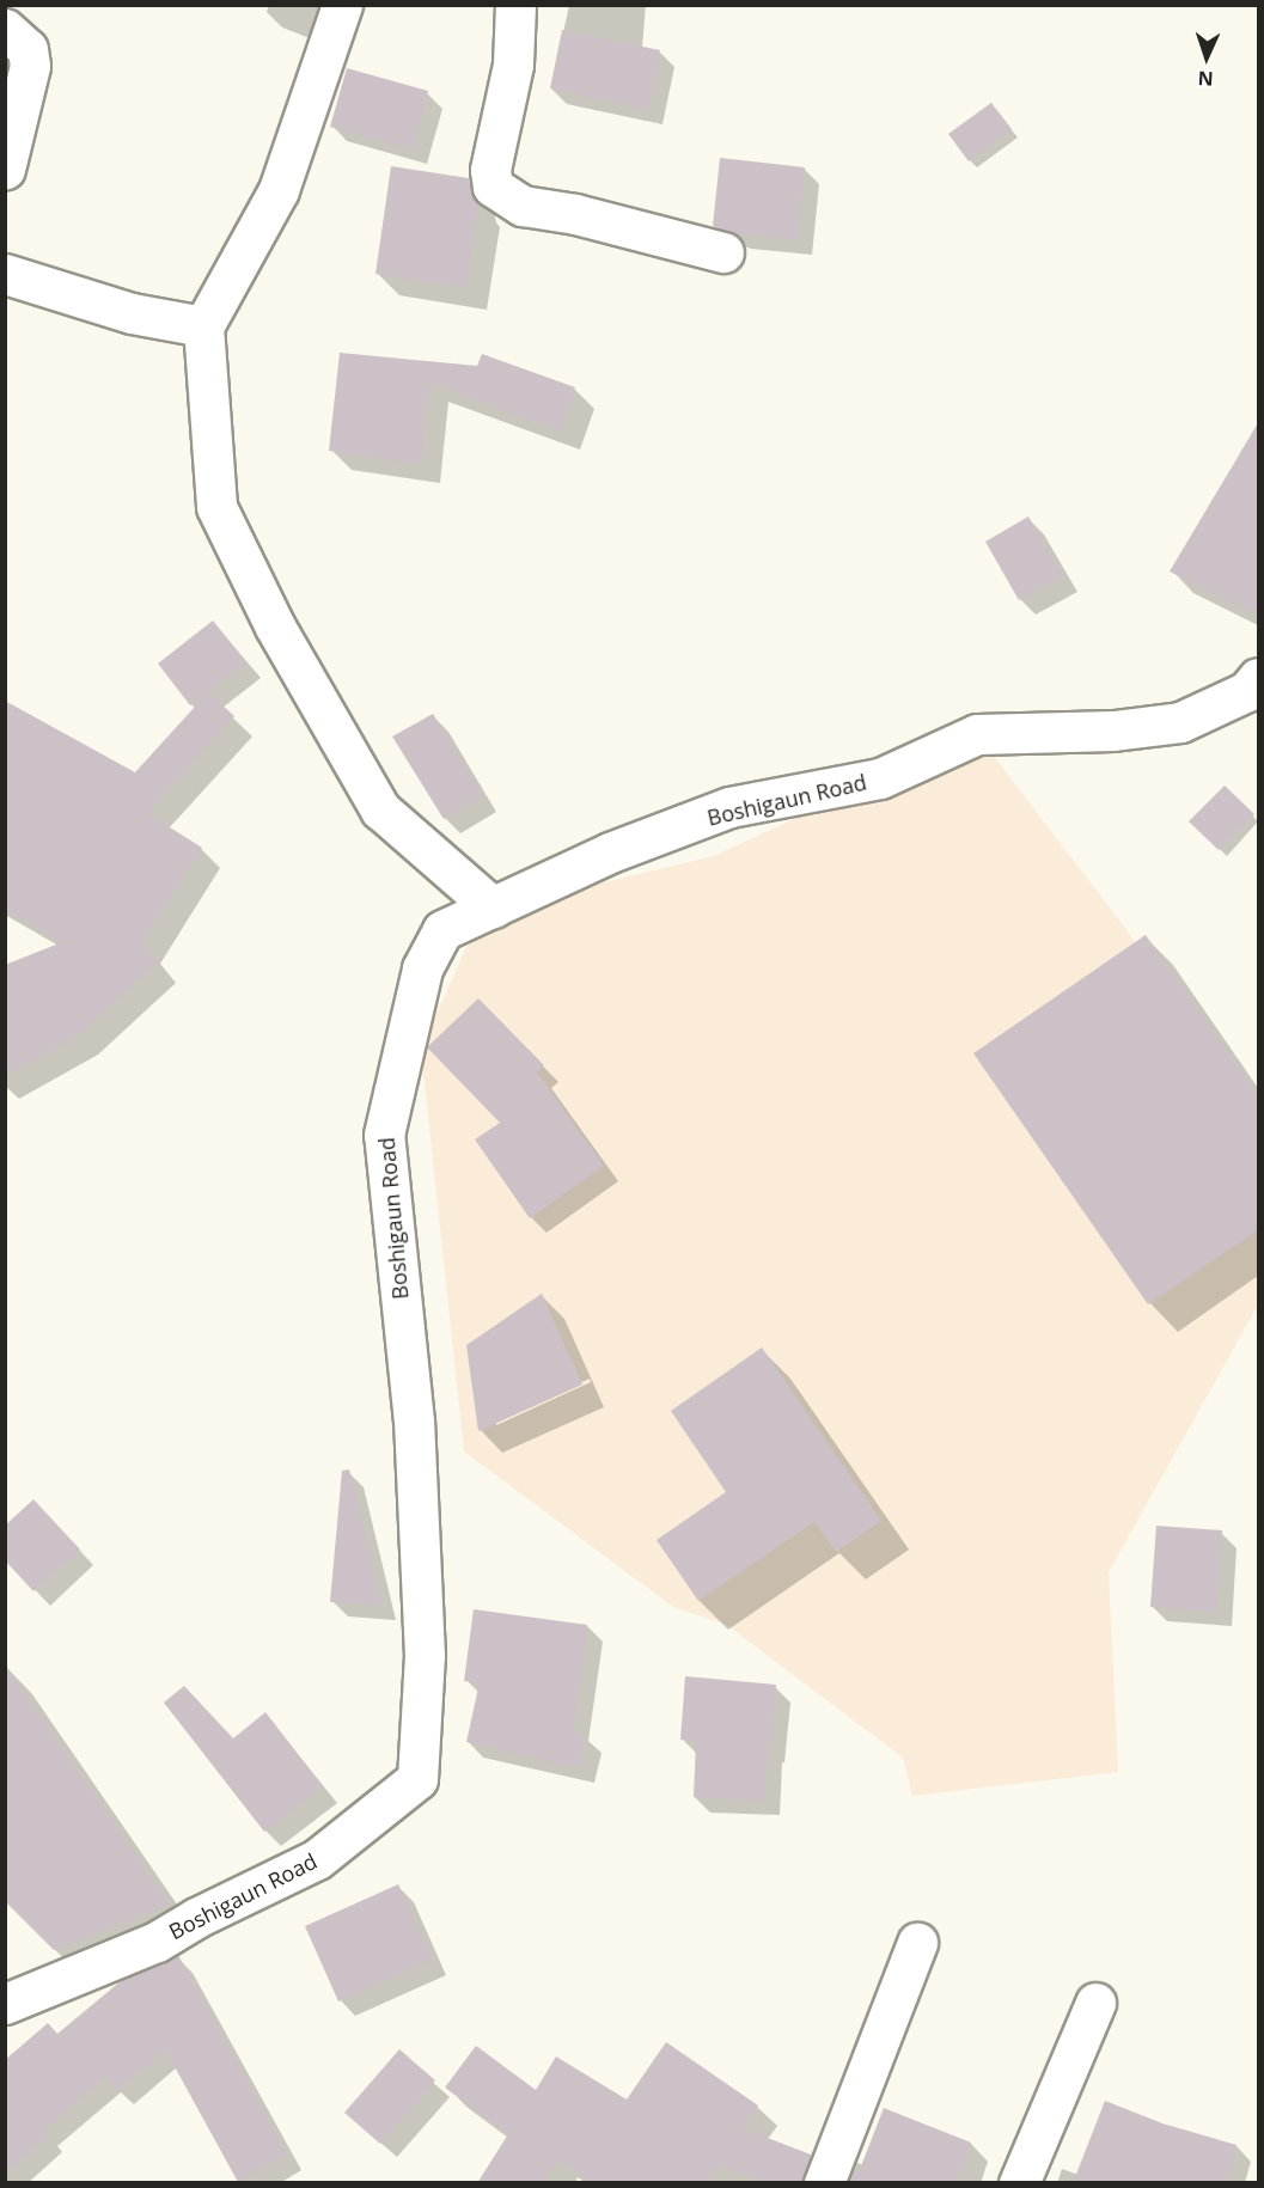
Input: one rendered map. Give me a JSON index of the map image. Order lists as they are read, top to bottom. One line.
{"streets":{"street":["Boshigaun Road"]},"north":"bottom"}
